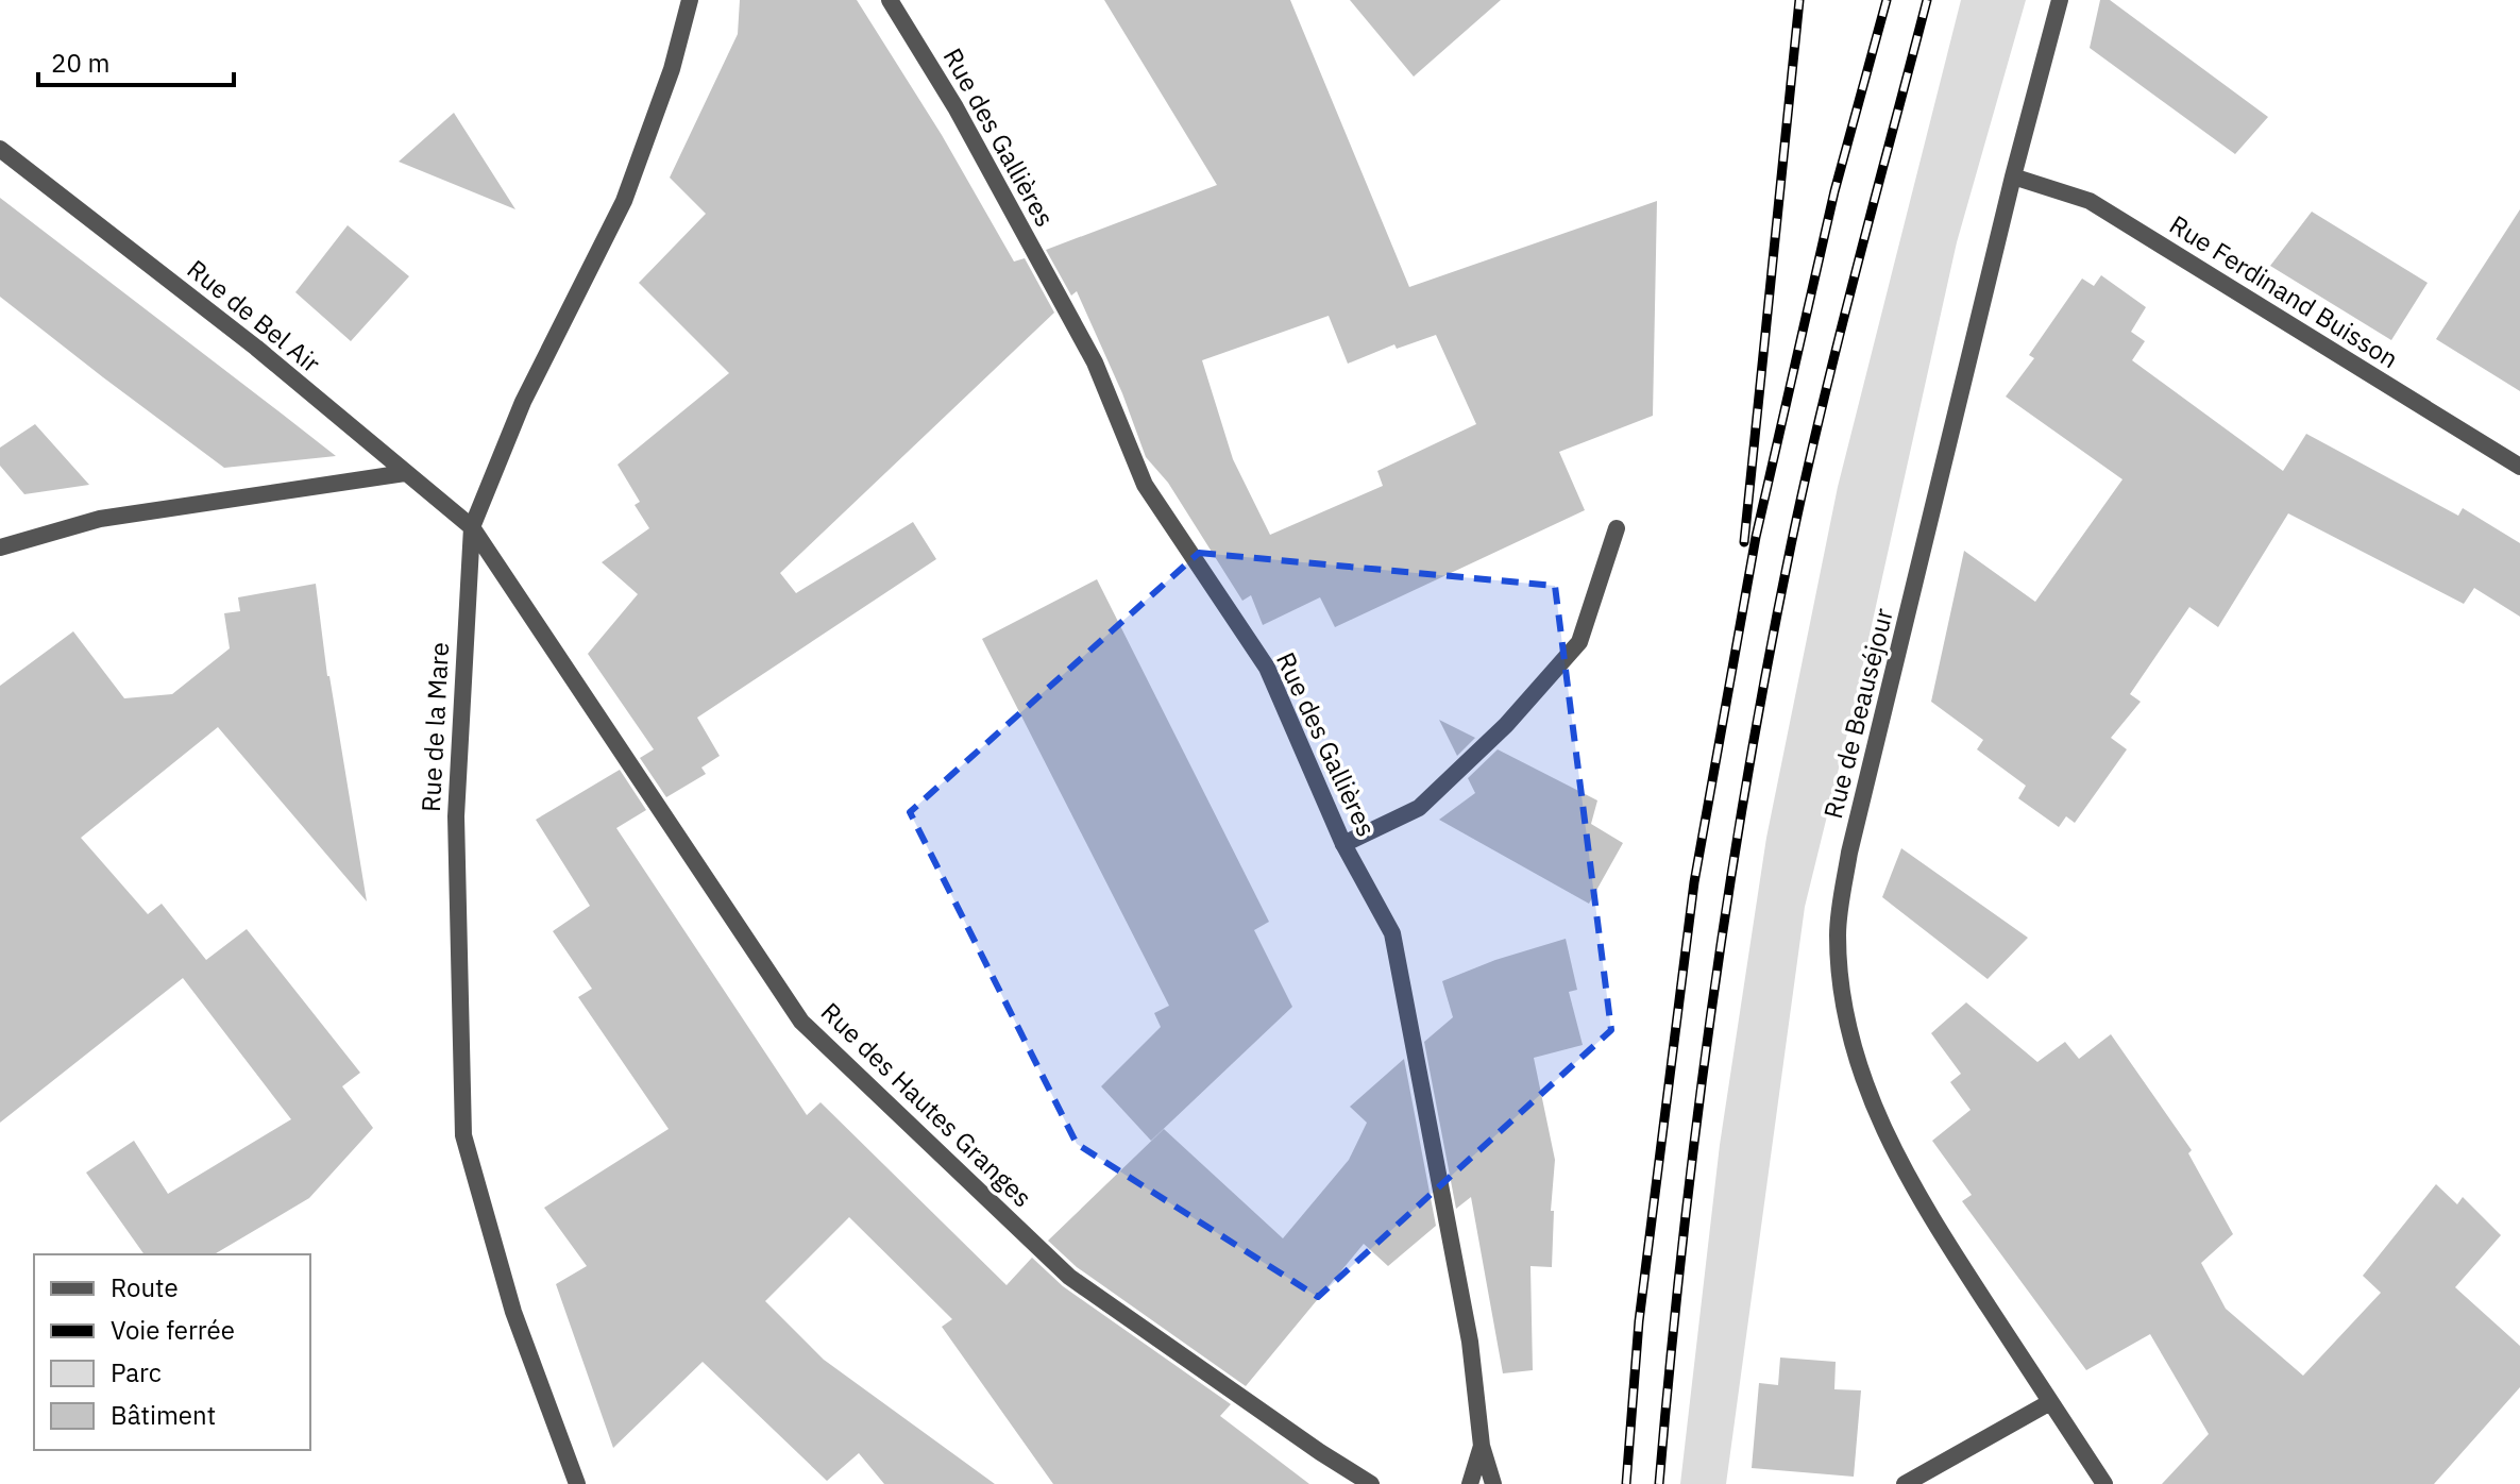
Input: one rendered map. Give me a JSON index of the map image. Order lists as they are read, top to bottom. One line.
{"streets":{"street":["Rue des Gallières","Rue Ferdinand Buisson","Rue de Bel Air","Rue de Beauséjour","Rue de la Mare","Rue des Hautes Granges"]},"crossings":[["Rue Ferdinand Buisson","Rue de Beauséjour"],["Rue de Bel Air","Rue de la Mare"],["Rue de Bel Air","Rue des Hautes Granges"],["Rue de la Mare","Rue des Hautes Granges"]],"legend":["Route","Voie ferrée","Parc","Bâtiment"],"scale_bar":"20 m"}
